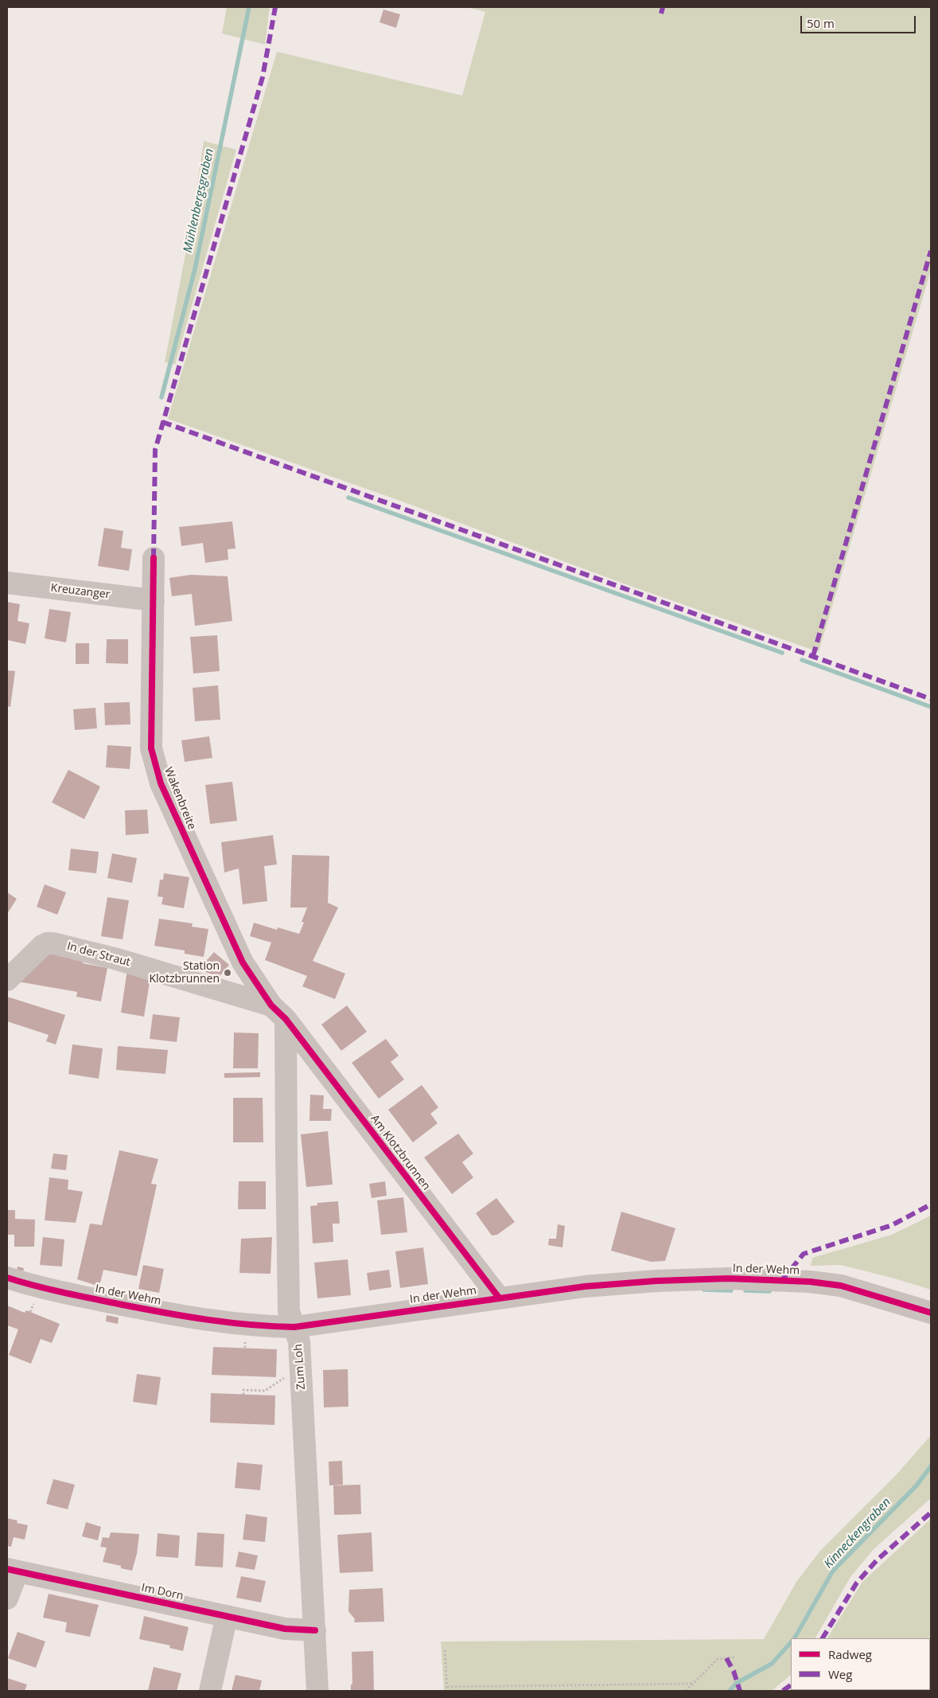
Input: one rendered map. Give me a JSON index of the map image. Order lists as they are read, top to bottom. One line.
{"streets":{"street":["Kreuzanger","Wakenbreite","In der Straut","Am Klotzbrunnen","In der Wehm","Zum Loh","Im Dorn"]},"crossings":[["Kreuzanger","Wakenbreite"],["Wakenbreite","In der Straut"],["Wakenbreite","Am Klotzbrunnen"],["Wakenbreite","Zum Loh"],["In der Straut","Am Klotzbrunnen"],["In der Straut","Zum Loh"],["Am Klotzbrunnen","In der Wehm"],["Am Klotzbrunnen","Zum Loh"],["In der Wehm","Zum Loh"],["Zum Loh","Im Dorn"]],"water":["Mühlenbergsgraben","Kinneckengraben"],"places":["Station Klotzbrunnen"],"legend":["Radweg","Weg"],"scale_bar":"50 m"}
